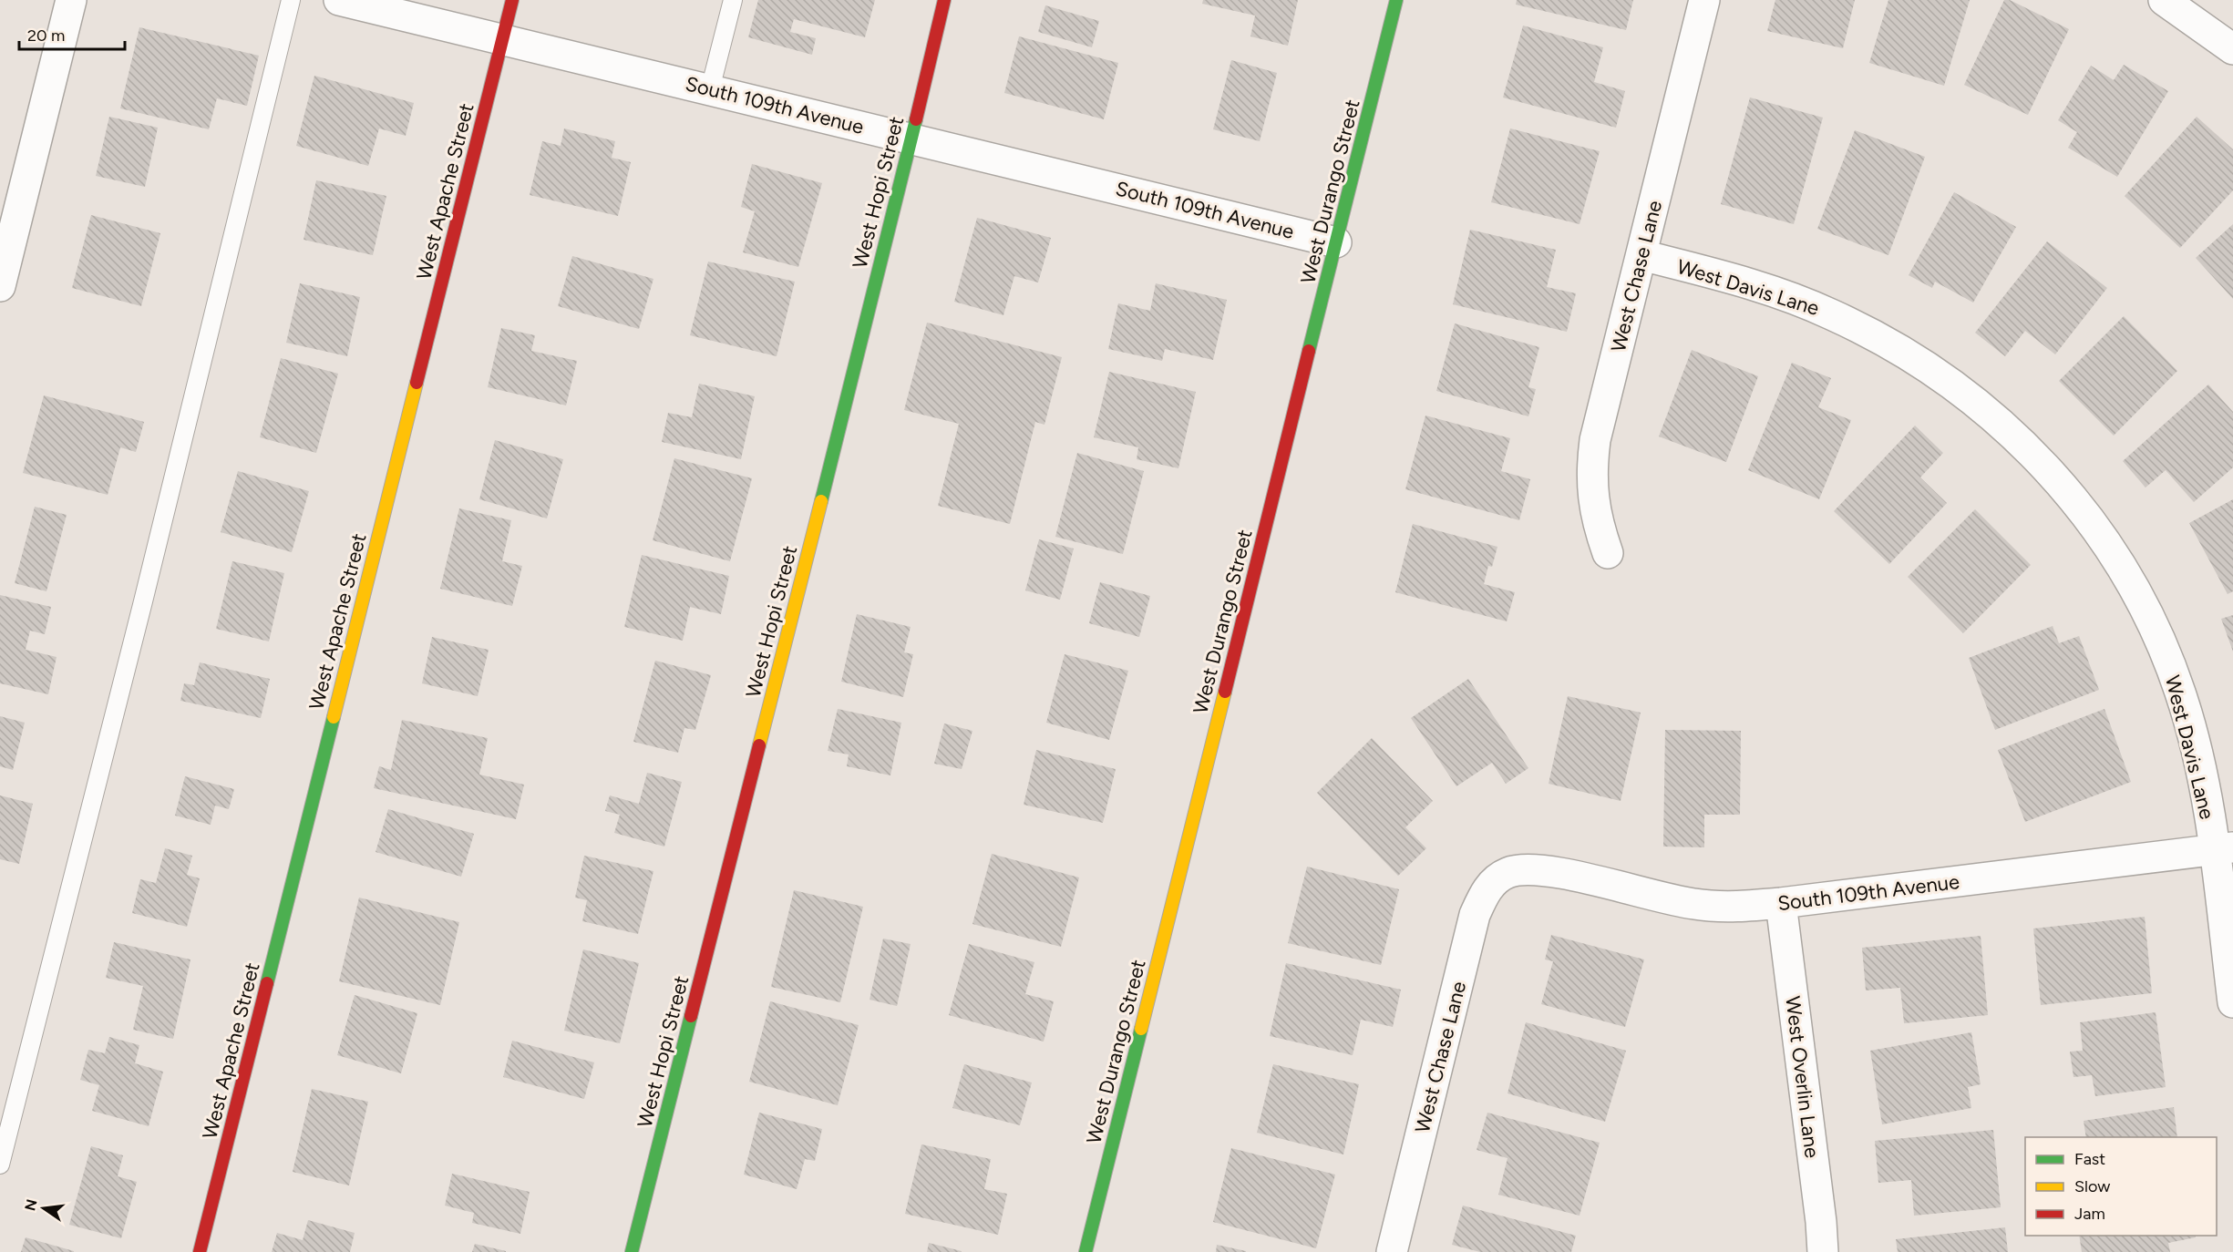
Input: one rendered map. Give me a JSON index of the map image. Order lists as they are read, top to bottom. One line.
{"streets":{"street":["South 109th Avenue","West Apache Street","West Durango Street","West Hopi Street","West Chase Lane","West Davis Lane","West Overlin Lane"]},"crossings":[["South 109th Avenue","West Apache Street"],["South 109th Avenue","West Durango Street"],["South 109th Avenue","West Hopi Street"],["South 109th Avenue","West Chase Lane"],["South 109th Avenue","West Davis Lane"],["South 109th Avenue","West Overlin Lane"],["West Chase Lane","West Davis Lane"]],"legend":["Fast","Slow","Jam"],"scale_bar":"20 m","north":"left"}
